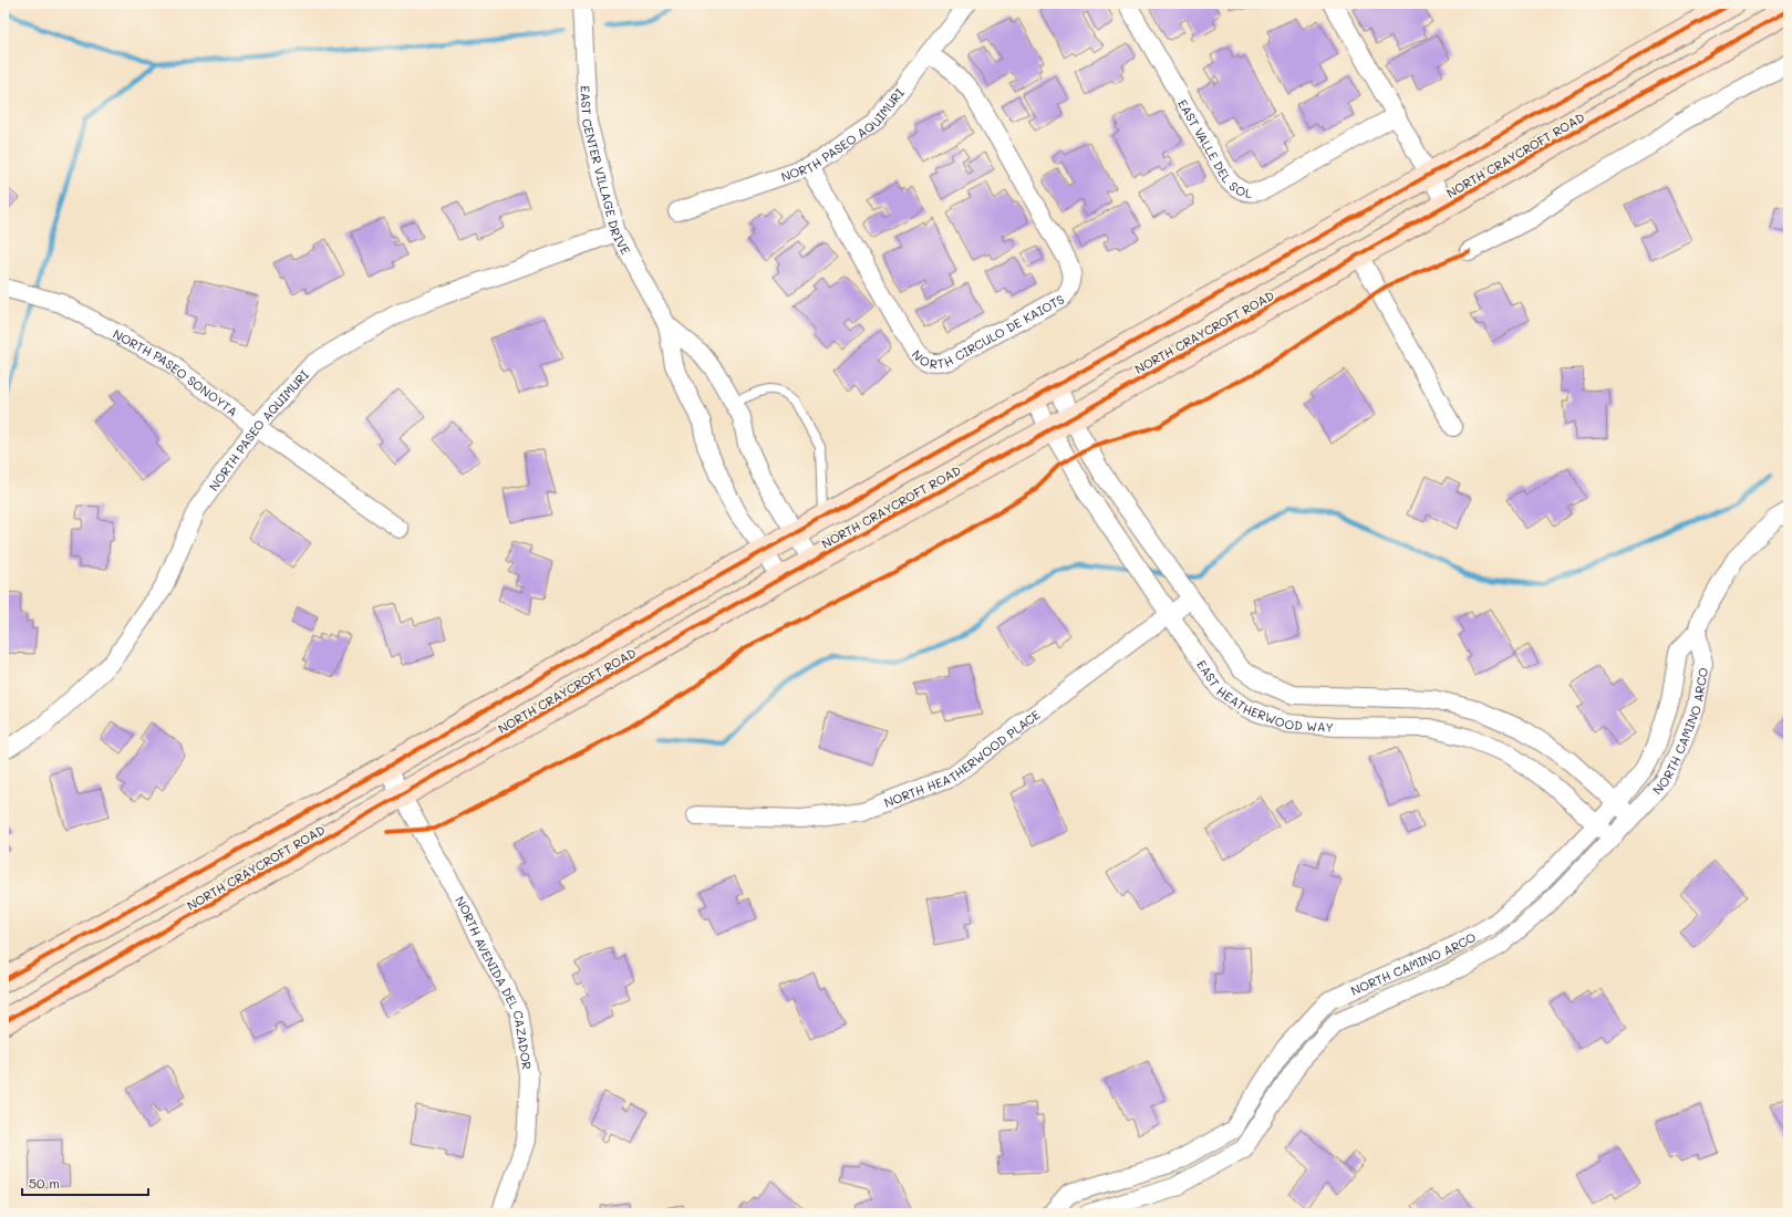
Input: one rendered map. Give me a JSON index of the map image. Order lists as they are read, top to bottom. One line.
{"streets":{"main road":["NORTH CRAYCROFT ROAD"],"street":["NORTH PASEO AQUIMURI","EAST VALLE DEL SOL","EAST CENTER VILLAGE DRIVE","NORTH CIRCULO DE KAIOTS","NORTH PASEO SONOYTA","EAST HEATHERWOOD WAY","NORTH CAMINO ARCO","NORTH HEATHERWOOD PLACE","NORTH AVENIDA DEL CAZADOR"]},"crossings":[["NORTH PASEO AQUIMURI","EAST CENTER VILLAGE DRIVE"],["NORTH PASEO AQUIMURI","NORTH CIRCULO DE KAIOTS"],["NORTH PASEO AQUIMURI","NORTH PASEO SONOYTA"],["NORTH CRAYCROFT ROAD","EAST CENTER VILLAGE DRIVE"],["NORTH CRAYCROFT ROAD","EAST HEATHERWOOD WAY"],["NORTH CRAYCROFT ROAD","NORTH AVENIDA DEL CAZADOR"],["EAST HEATHERWOOD WAY","NORTH CAMINO ARCO"],["EAST HEATHERWOOD WAY","NORTH HEATHERWOOD PLACE"]],"scale_bar":"50 m"}
